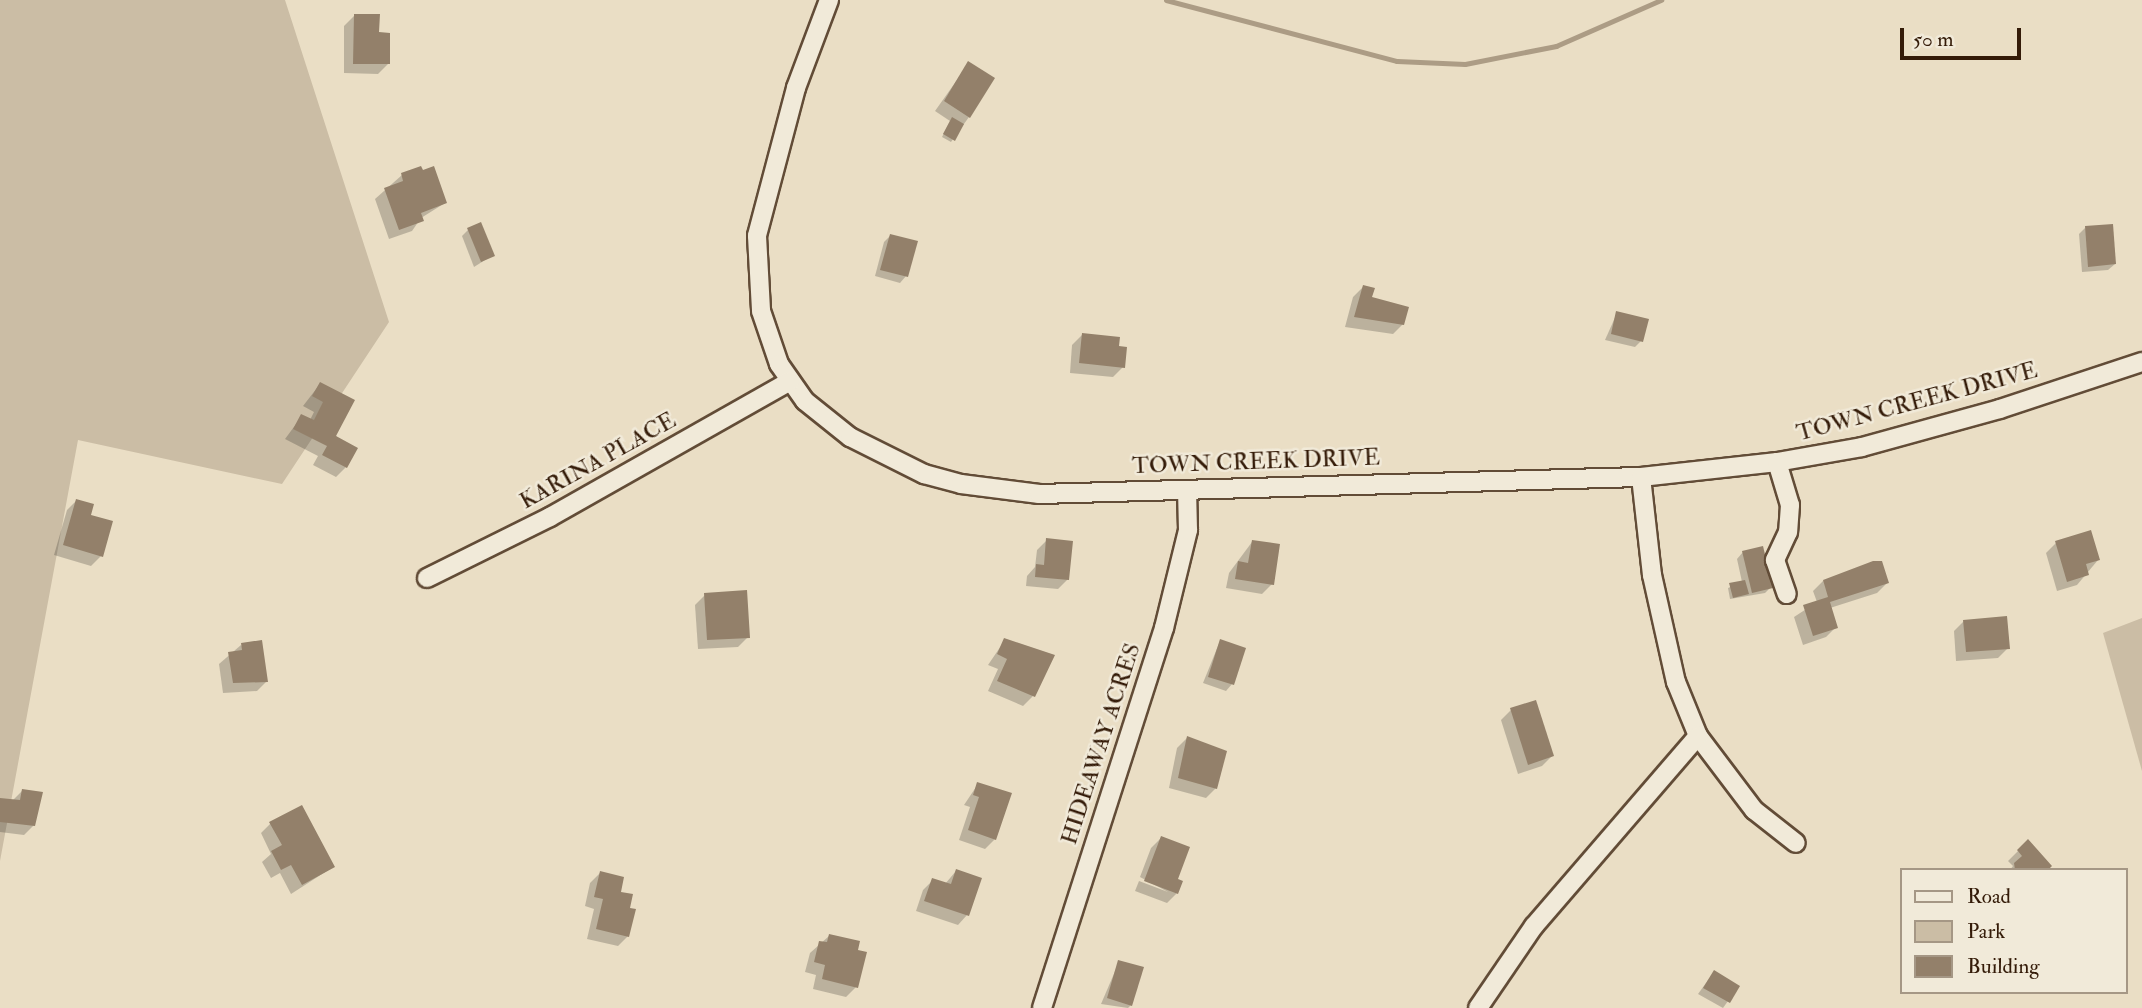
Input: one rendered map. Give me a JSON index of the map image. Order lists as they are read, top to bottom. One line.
{"streets":{"street":["TOWN CREEK DRIVE","KARINA PLACE","HIDEAWAY ACRES"]},"crossings":[["TOWN CREEK DRIVE","KARINA PLACE"],["TOWN CREEK DRIVE","HIDEAWAY ACRES"]],"legend":["Road","Park","Building"],"scale_bar":"50 m"}
